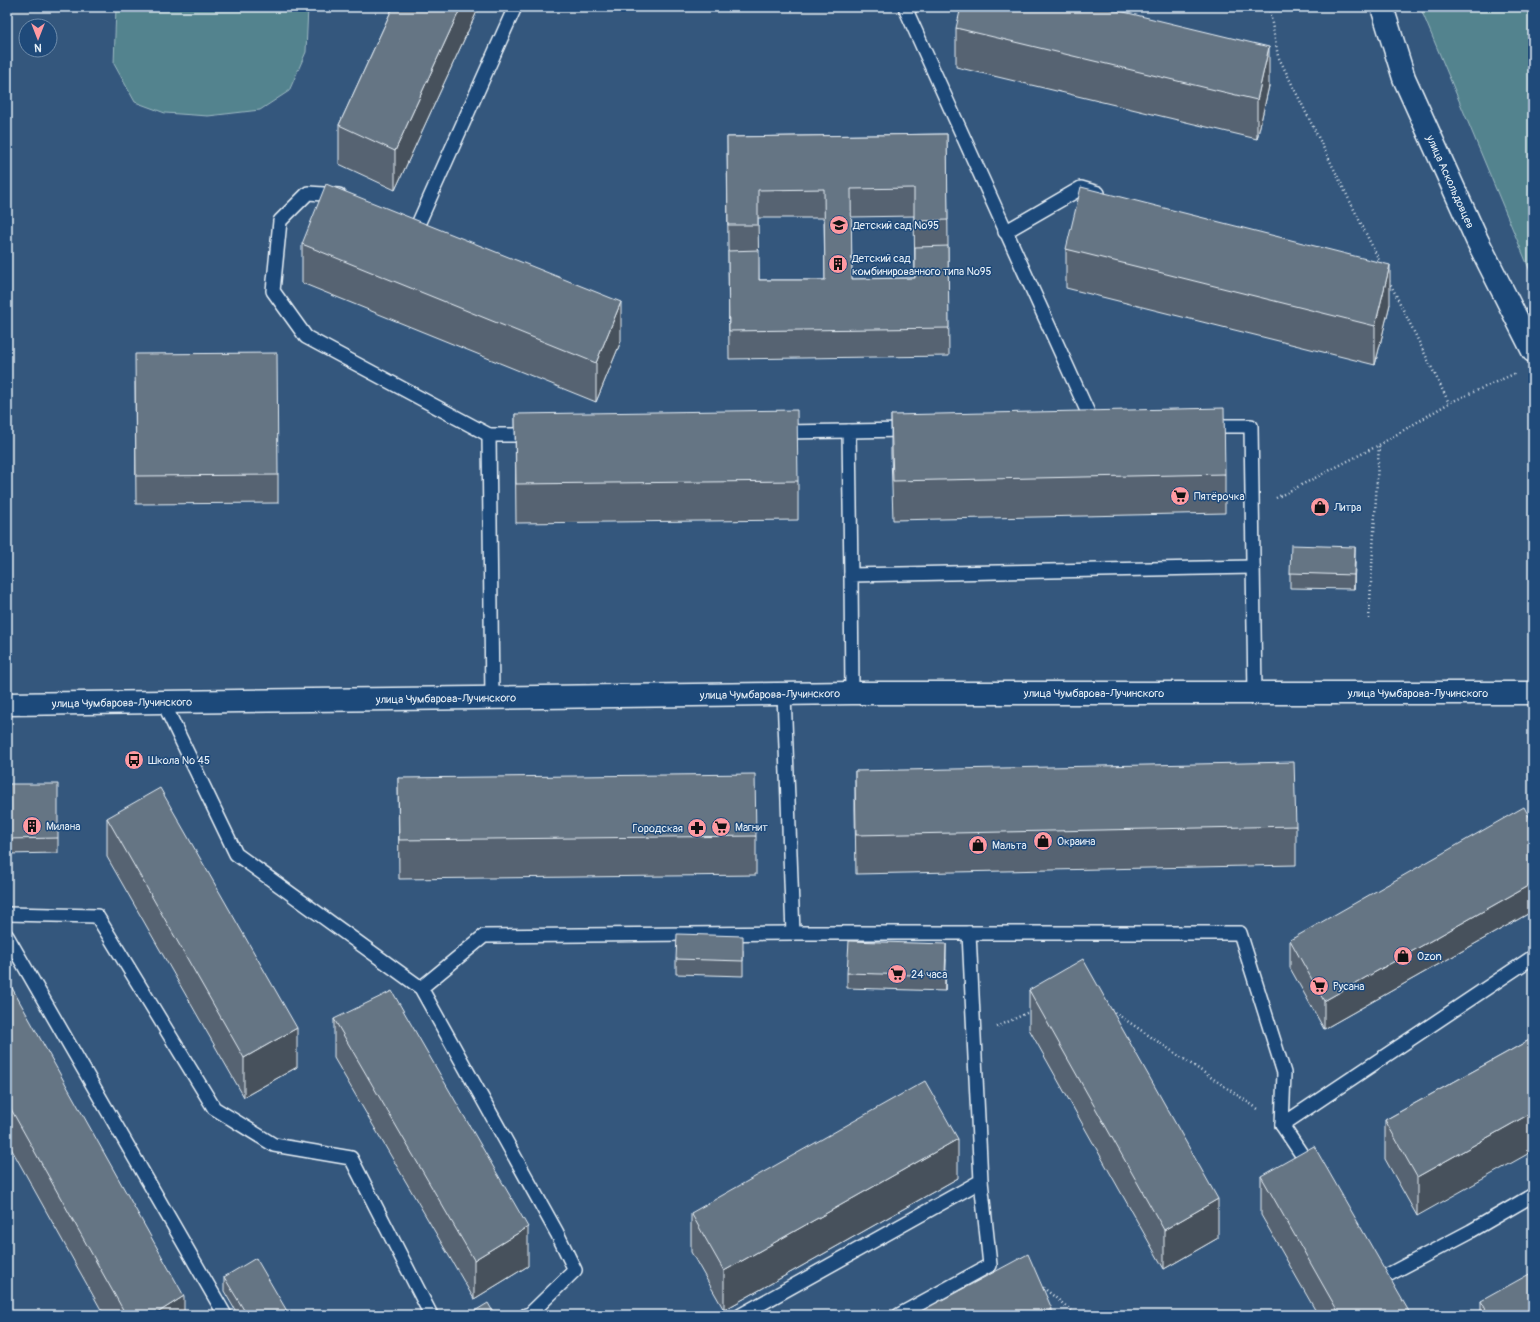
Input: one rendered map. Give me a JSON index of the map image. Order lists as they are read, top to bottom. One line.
{"streets":{"street":["улица Аскольдовцев","улица Чумбарова-Лучинского"]},"places":{"school or university":["Детский сад №95"],"building":["Детский сад комбинированного типа №95","Милана"],"supermarket":["Пятёрочка","Магнит","24 часа","Русана"],"shop":["Литра","Окраина","Мальта","Ozon"],"bus stop":["Школа № 45"],"pharmacy":["Городская"]},"north":"bottom"}
